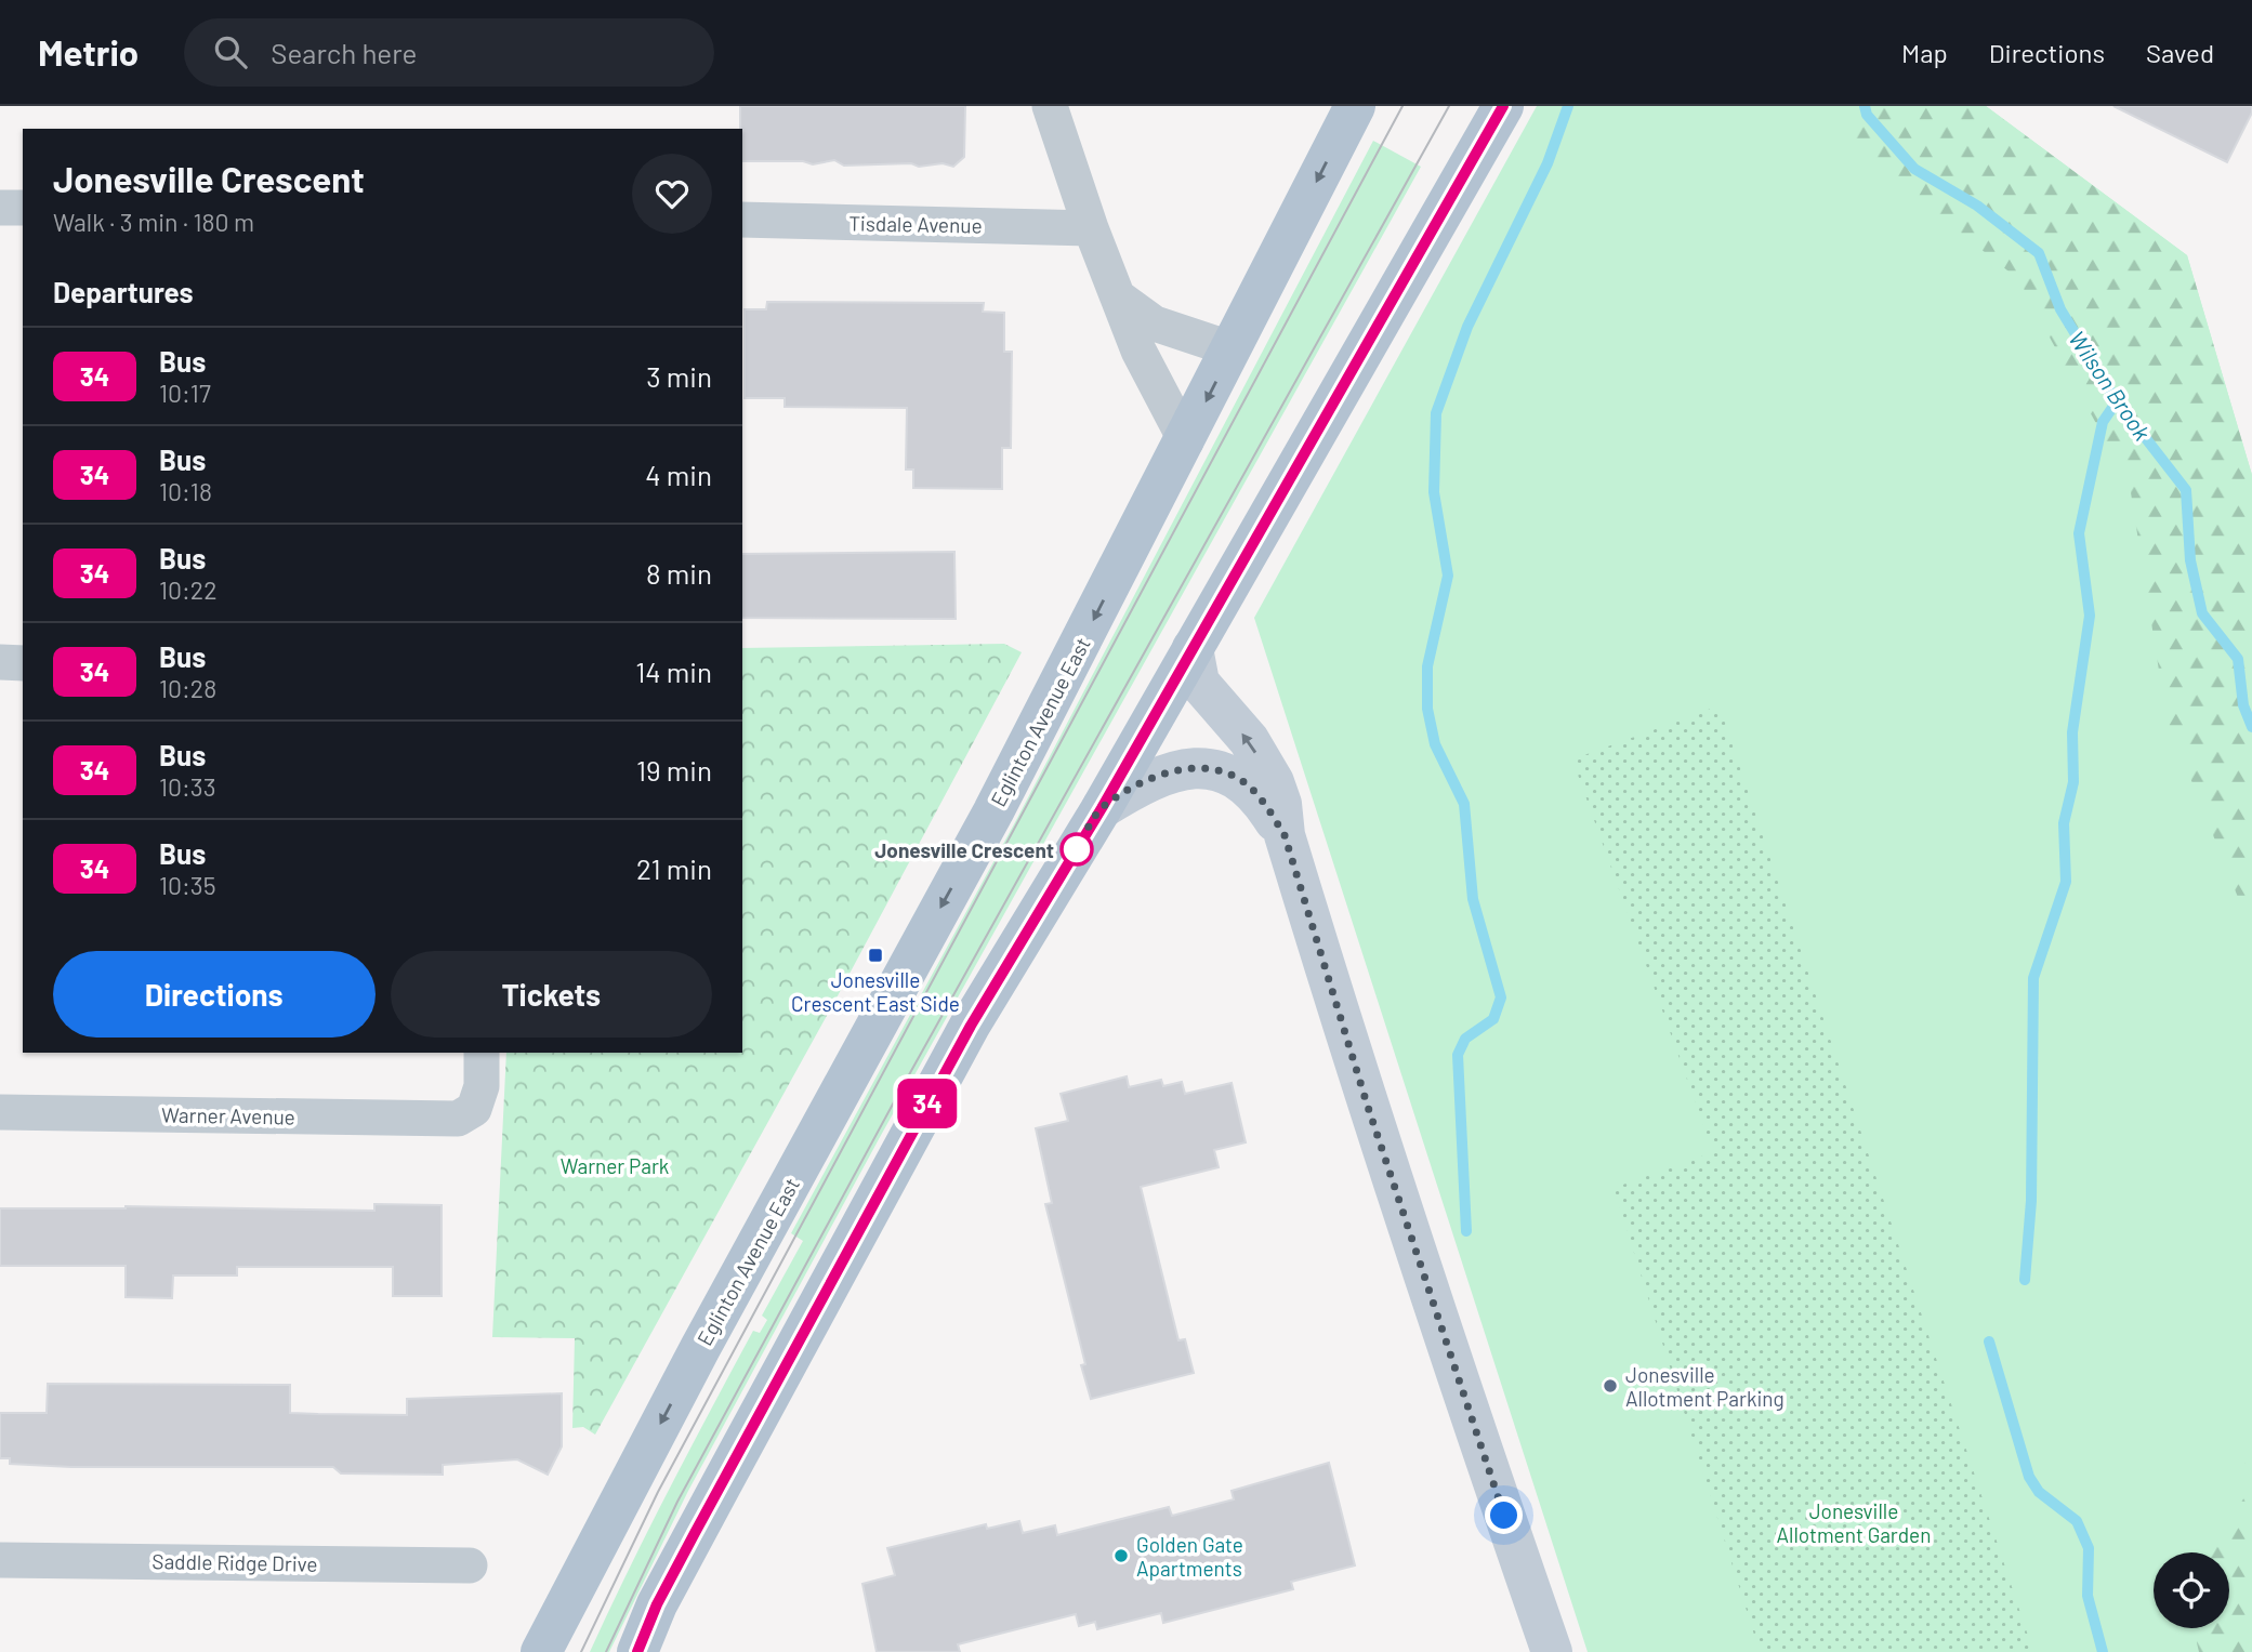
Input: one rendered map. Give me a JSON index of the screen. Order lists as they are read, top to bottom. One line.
{"streets":{"main road":["Eglinton Avenue East"],"street":["Tisdale Avenue","Warner Avenue","Saddle Ridge Drive"]},"water":["Wilson Brook"],"parks":["Warner Park","Jonesville Allotment Garden"],"places":{"other":["Jonesville Crescent","Jonesville Allotment Parking","Golden Gate Apartments"],"transit":["Jonesville Crescent East Side"]},"lines":["bus line 34"],"page":{"header":"Metrio","search":"Search here","nav":["Map","Directions","Saved"],"on_map":"34","heading":[["Jonesville Crescent","Walk · 3 min · 180 m"],"Departures"],"list":[{"mark":"34","name":"Bus","note":"10:17","value":"3 min"},{"mark":"34","name":"Bus","note":"10:18","value":"4 min"},{"mark":"34","name":"Bus","note":"10:22","value":"8 min"},{"mark":"34","name":"Bus","note":"10:28","value":"14 min"},{"mark":"34","name":"Bus","note":"10:33","value":"19 min"},{"mark":"34","name":"Bus","note":"10:35","value":"21 min"}],"buttons":["Directions","Tickets"]}}
